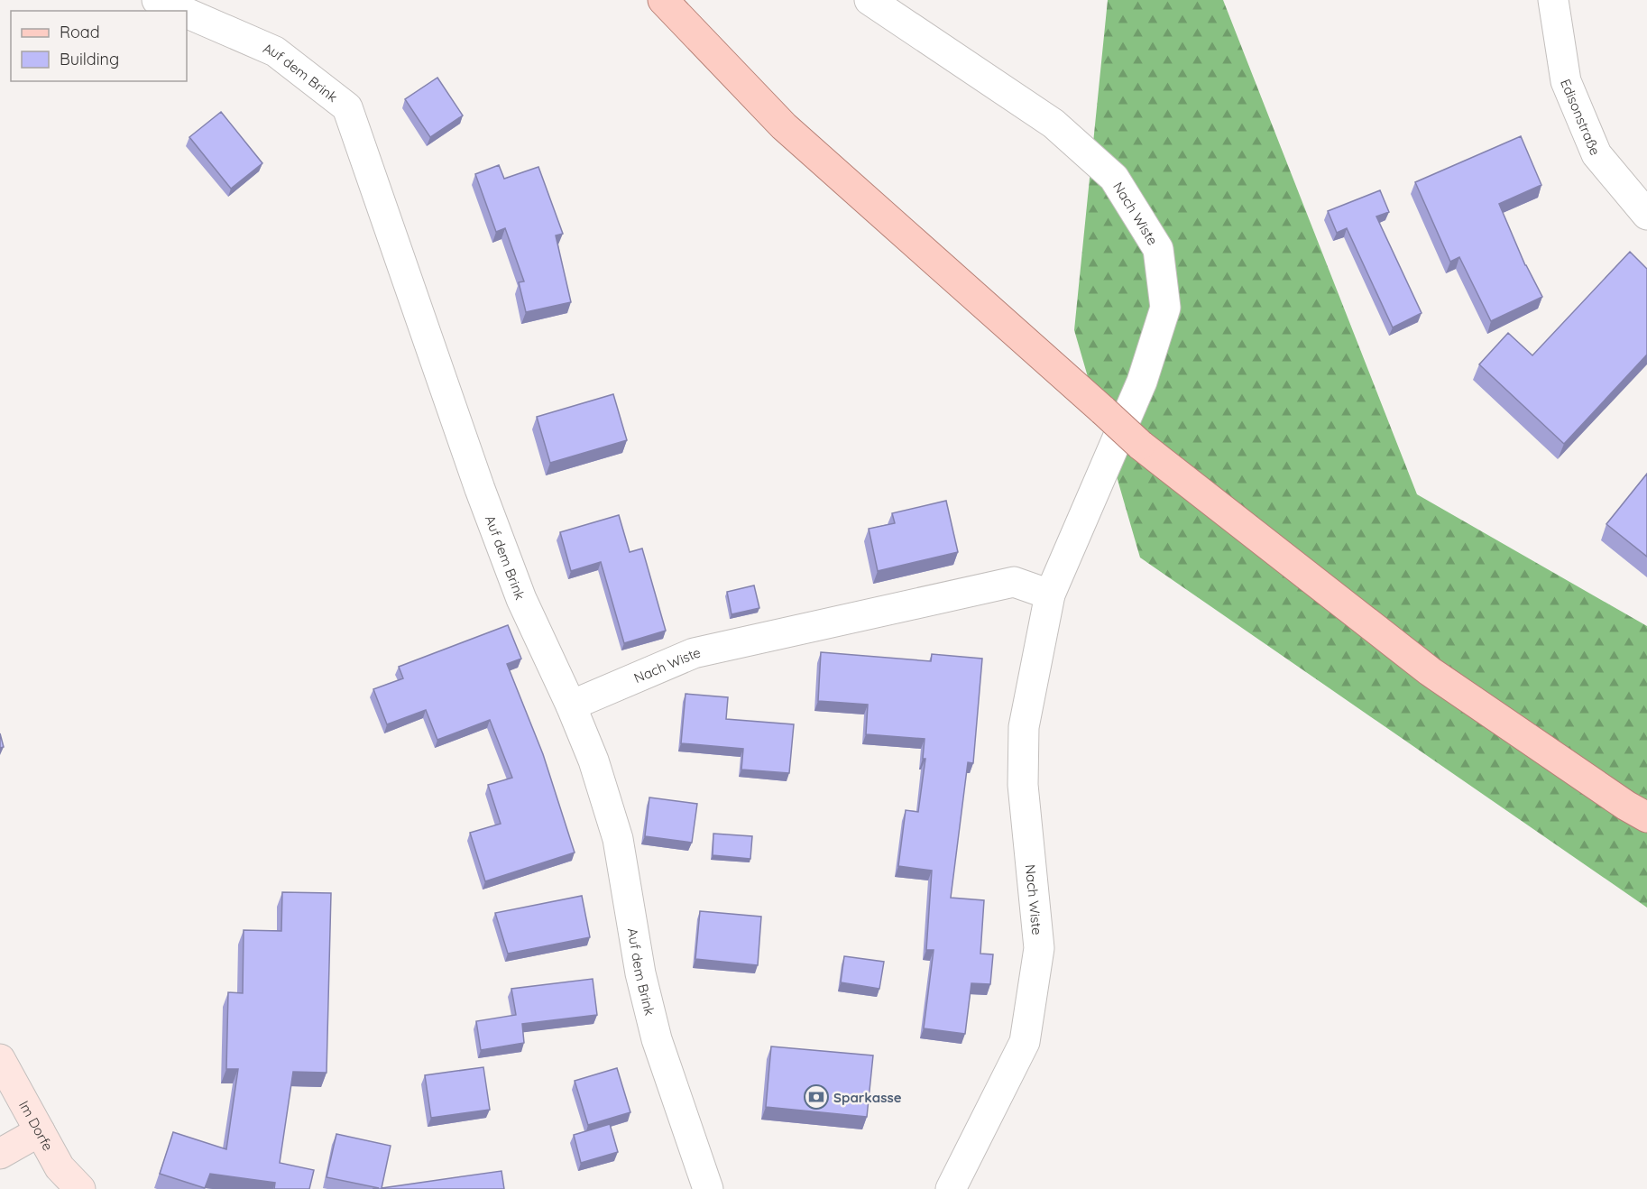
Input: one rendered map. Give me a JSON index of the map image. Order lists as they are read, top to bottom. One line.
{"streets":{"street":["Auf dem Brink","Edisonstraße","Nach Wiste","Im Dorfe"]},"crossings":[["Auf dem Brink","Nach Wiste"]],"places":{"bank":["Sparkasse"]},"legend":["Road","Building"]}
